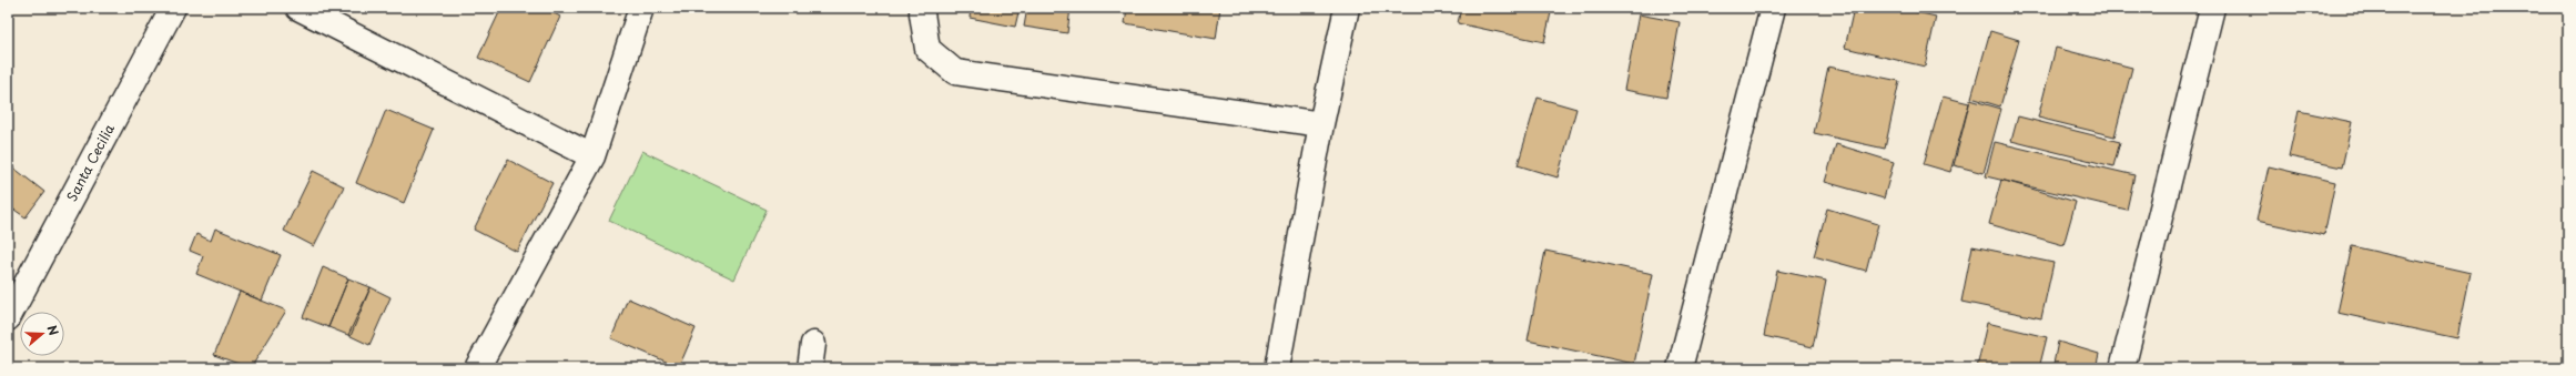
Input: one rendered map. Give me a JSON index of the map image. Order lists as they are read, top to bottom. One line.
{"streets":{"street":["Santa Cecilia"]},"north":"right"}
